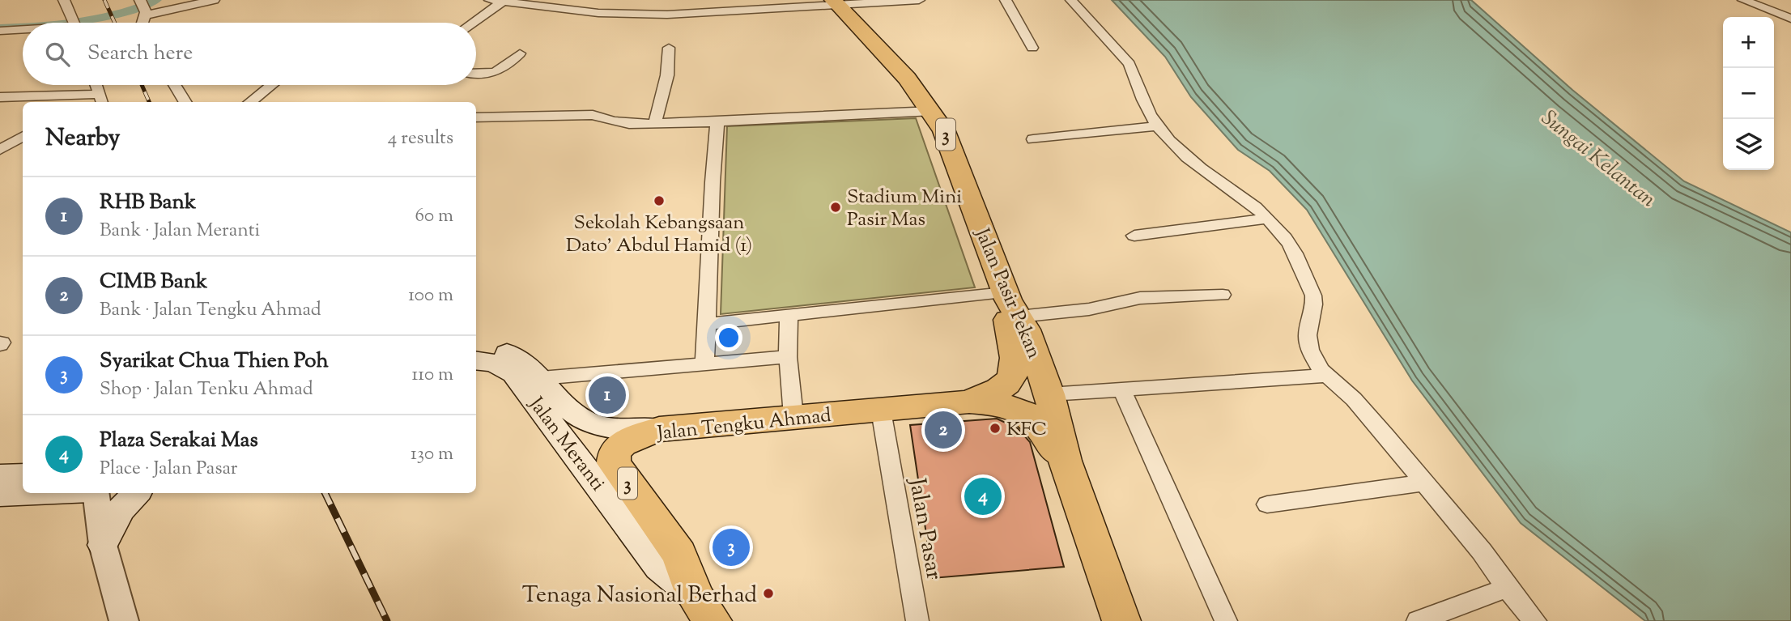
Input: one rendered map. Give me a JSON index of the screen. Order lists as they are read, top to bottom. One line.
{"streets":{"highway":["3","Jalan Pasir Pekan","Jalan Tengku Ahmad"],"main road":["Jalan Meranti"],"street":["Jalan Pasar"]},"crossings":[["3","Jalan Pasir Pekan"],["3","Jalan Tengku Ahmad"],["3","Jalan Meranti"],["Jalan Tengku Ahmad","Jalan Meranti"],["Jalan Tengku Ahmad","Jalan Pasar"]],"water":["Sungai Kelantan"],"places":["Sekolah Kebangsaan Dato' Abdul Hamid (1)","Stadium Mini Pasir Mas","KFC","Tenaga Nasional Berhad"],"page":{"map_buttons":["+","−"],"search":"Search here","heading":["Nearby","4 results"],"list":[{"mark":"1","name":"RHB Bank","note":"Bank · Jalan Meranti","value":"60 m"},{"mark":"2","name":"CIMB Bank","note":"Bank · Jalan Tengku Ahmad","value":"100 m"},{"mark":"3","name":"Syarikat Chua Thien Poh","note":"Shop · Jalan Tenku Ahmad","value":"110 m"},{"mark":"4","name":"Plaza Serakai Mas","note":"Place · Jalan Pasar","value":"130 m"}],"pins":["1","2","4","3"]}}
